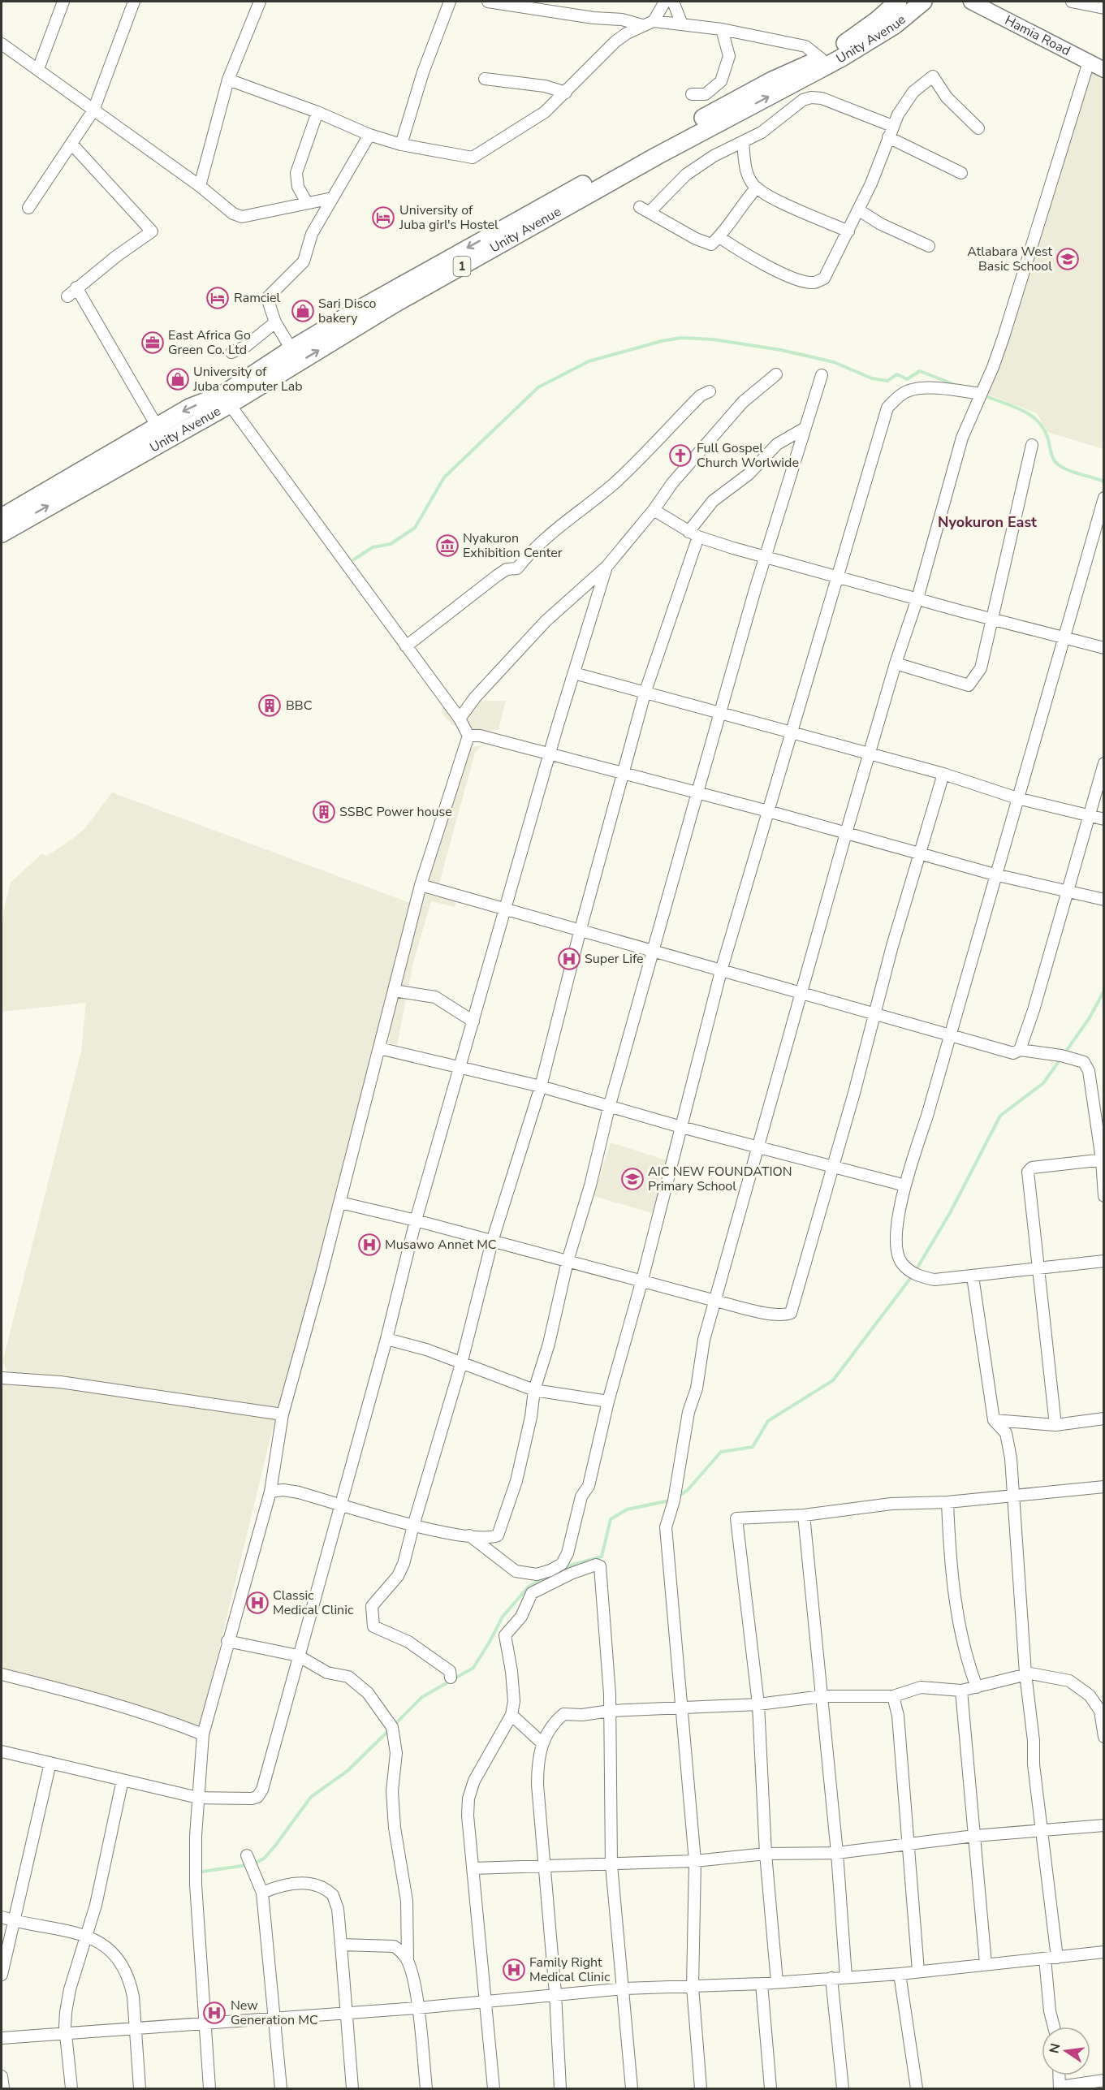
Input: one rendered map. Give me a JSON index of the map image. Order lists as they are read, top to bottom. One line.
{"streets":{"main road":["Hamia Road","Unity Avenue","1"]},"districts":["Nyokuron East"],"places":{"hotel":["University of Juba girl's Hostel","Ramciel"],"school or university":["Atlabara West Basic School","AIC NEW FOUNDATION Primary School"],"shop":["Sari Disco bakery","University of Juba computer Lab"],"office":["East Africa Go Green Co. Ltd"],"church":["Full Gospel Church Worlwide"],"museum":["Nyakuron Exhibition Center"],"building":["BBC","SSBC Power house"],"hospital":["Super Life","Musawo Annet MC","Classic Medical Clinic","Family Right Medical Clinic","New Generation MC"]},"north":"left"}
